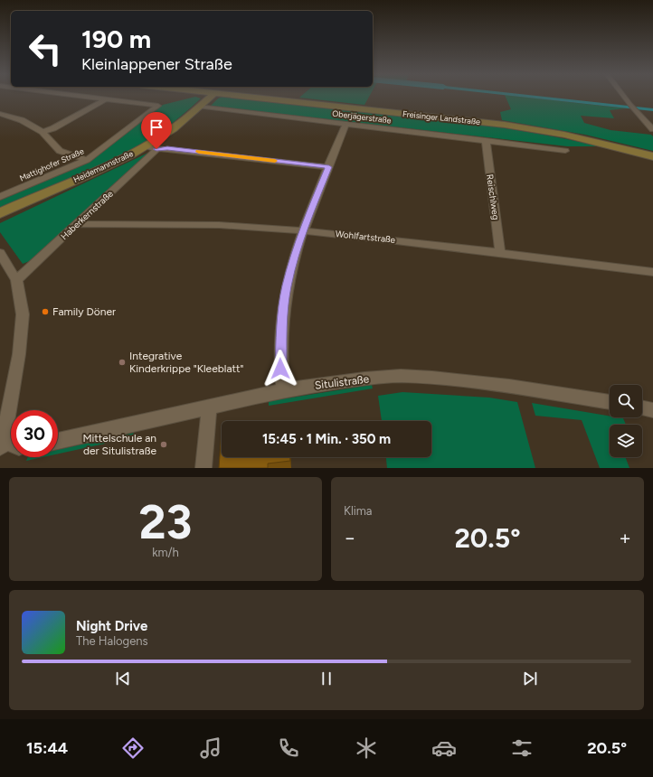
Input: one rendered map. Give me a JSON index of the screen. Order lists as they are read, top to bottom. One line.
{"streets":{"main road":["Freisinger Landstraße","Heidemannstraße"],"street":["Oberjägerstraße","Mattighofer Straße","Reischlweg","Haberkernstraße","Wohlfartstraße","Situlistraße"]},"crossings":[["Oberjägerstraße","Heidemannstraße"],["Oberjägerstraße","Reischlweg"],["Heidemannstraße","Haberkernstraße"],["Reischlweg","Wohlfartstraße"],["Haberkernstraße","Wohlfartstraße"]],"places":["Family Döner","Integrative Kinderkrippe \"Kleeblatt\"","Mittelschule an der Situlistraße"],"page":{"turn":["190 m","Kleinlappener Straße"],"limit":"30","trip":"15:45 · 1 Min. · 350 m","tile":[["23","km/h"],"Klima"],"heat":["−","20.5°","+"],"song":["Night Drive","The Halogens"],"tabs":["15:44","20.5°"]}}
